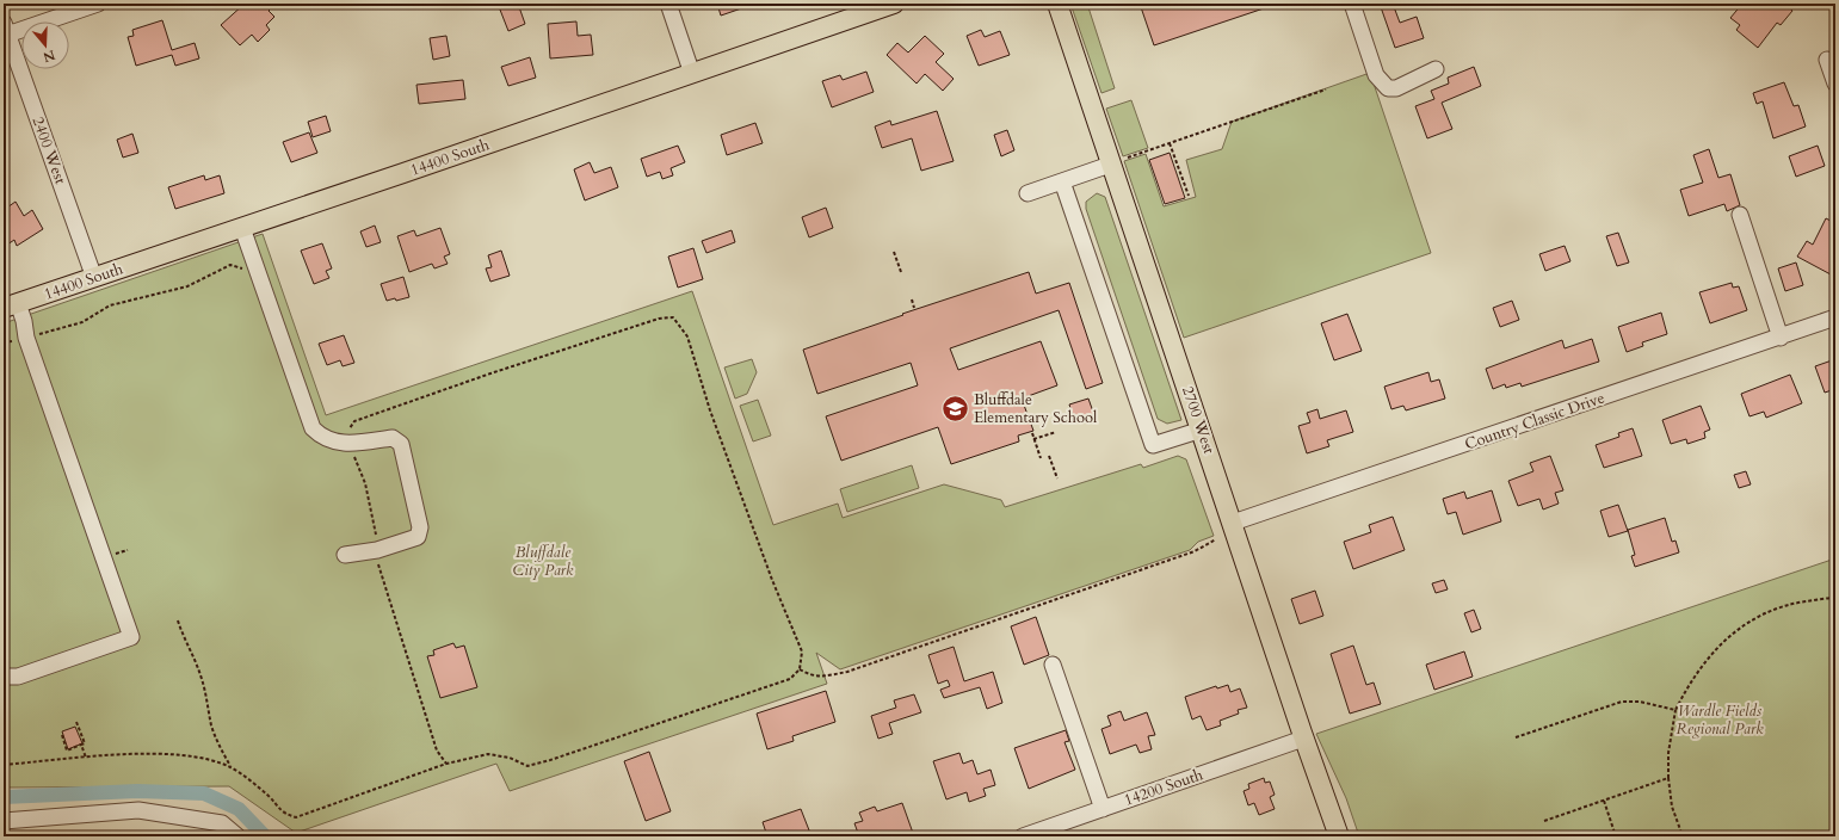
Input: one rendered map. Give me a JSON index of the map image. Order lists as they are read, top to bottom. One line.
{"streets":{"main road":["14400 South","2700 West"],"street":["2400 West","Country Classic Drive","14200 South"]},"crossings":[["2400 West","14400 South"],["2700 West","Country Classic Drive"],["2700 West","14200 South"]],"parks":["Bluffdale City Park","Wardle Fields Regional Park"],"places":{"school or university":["Bluffdale Elementary School"]},"north":"bottom"}
